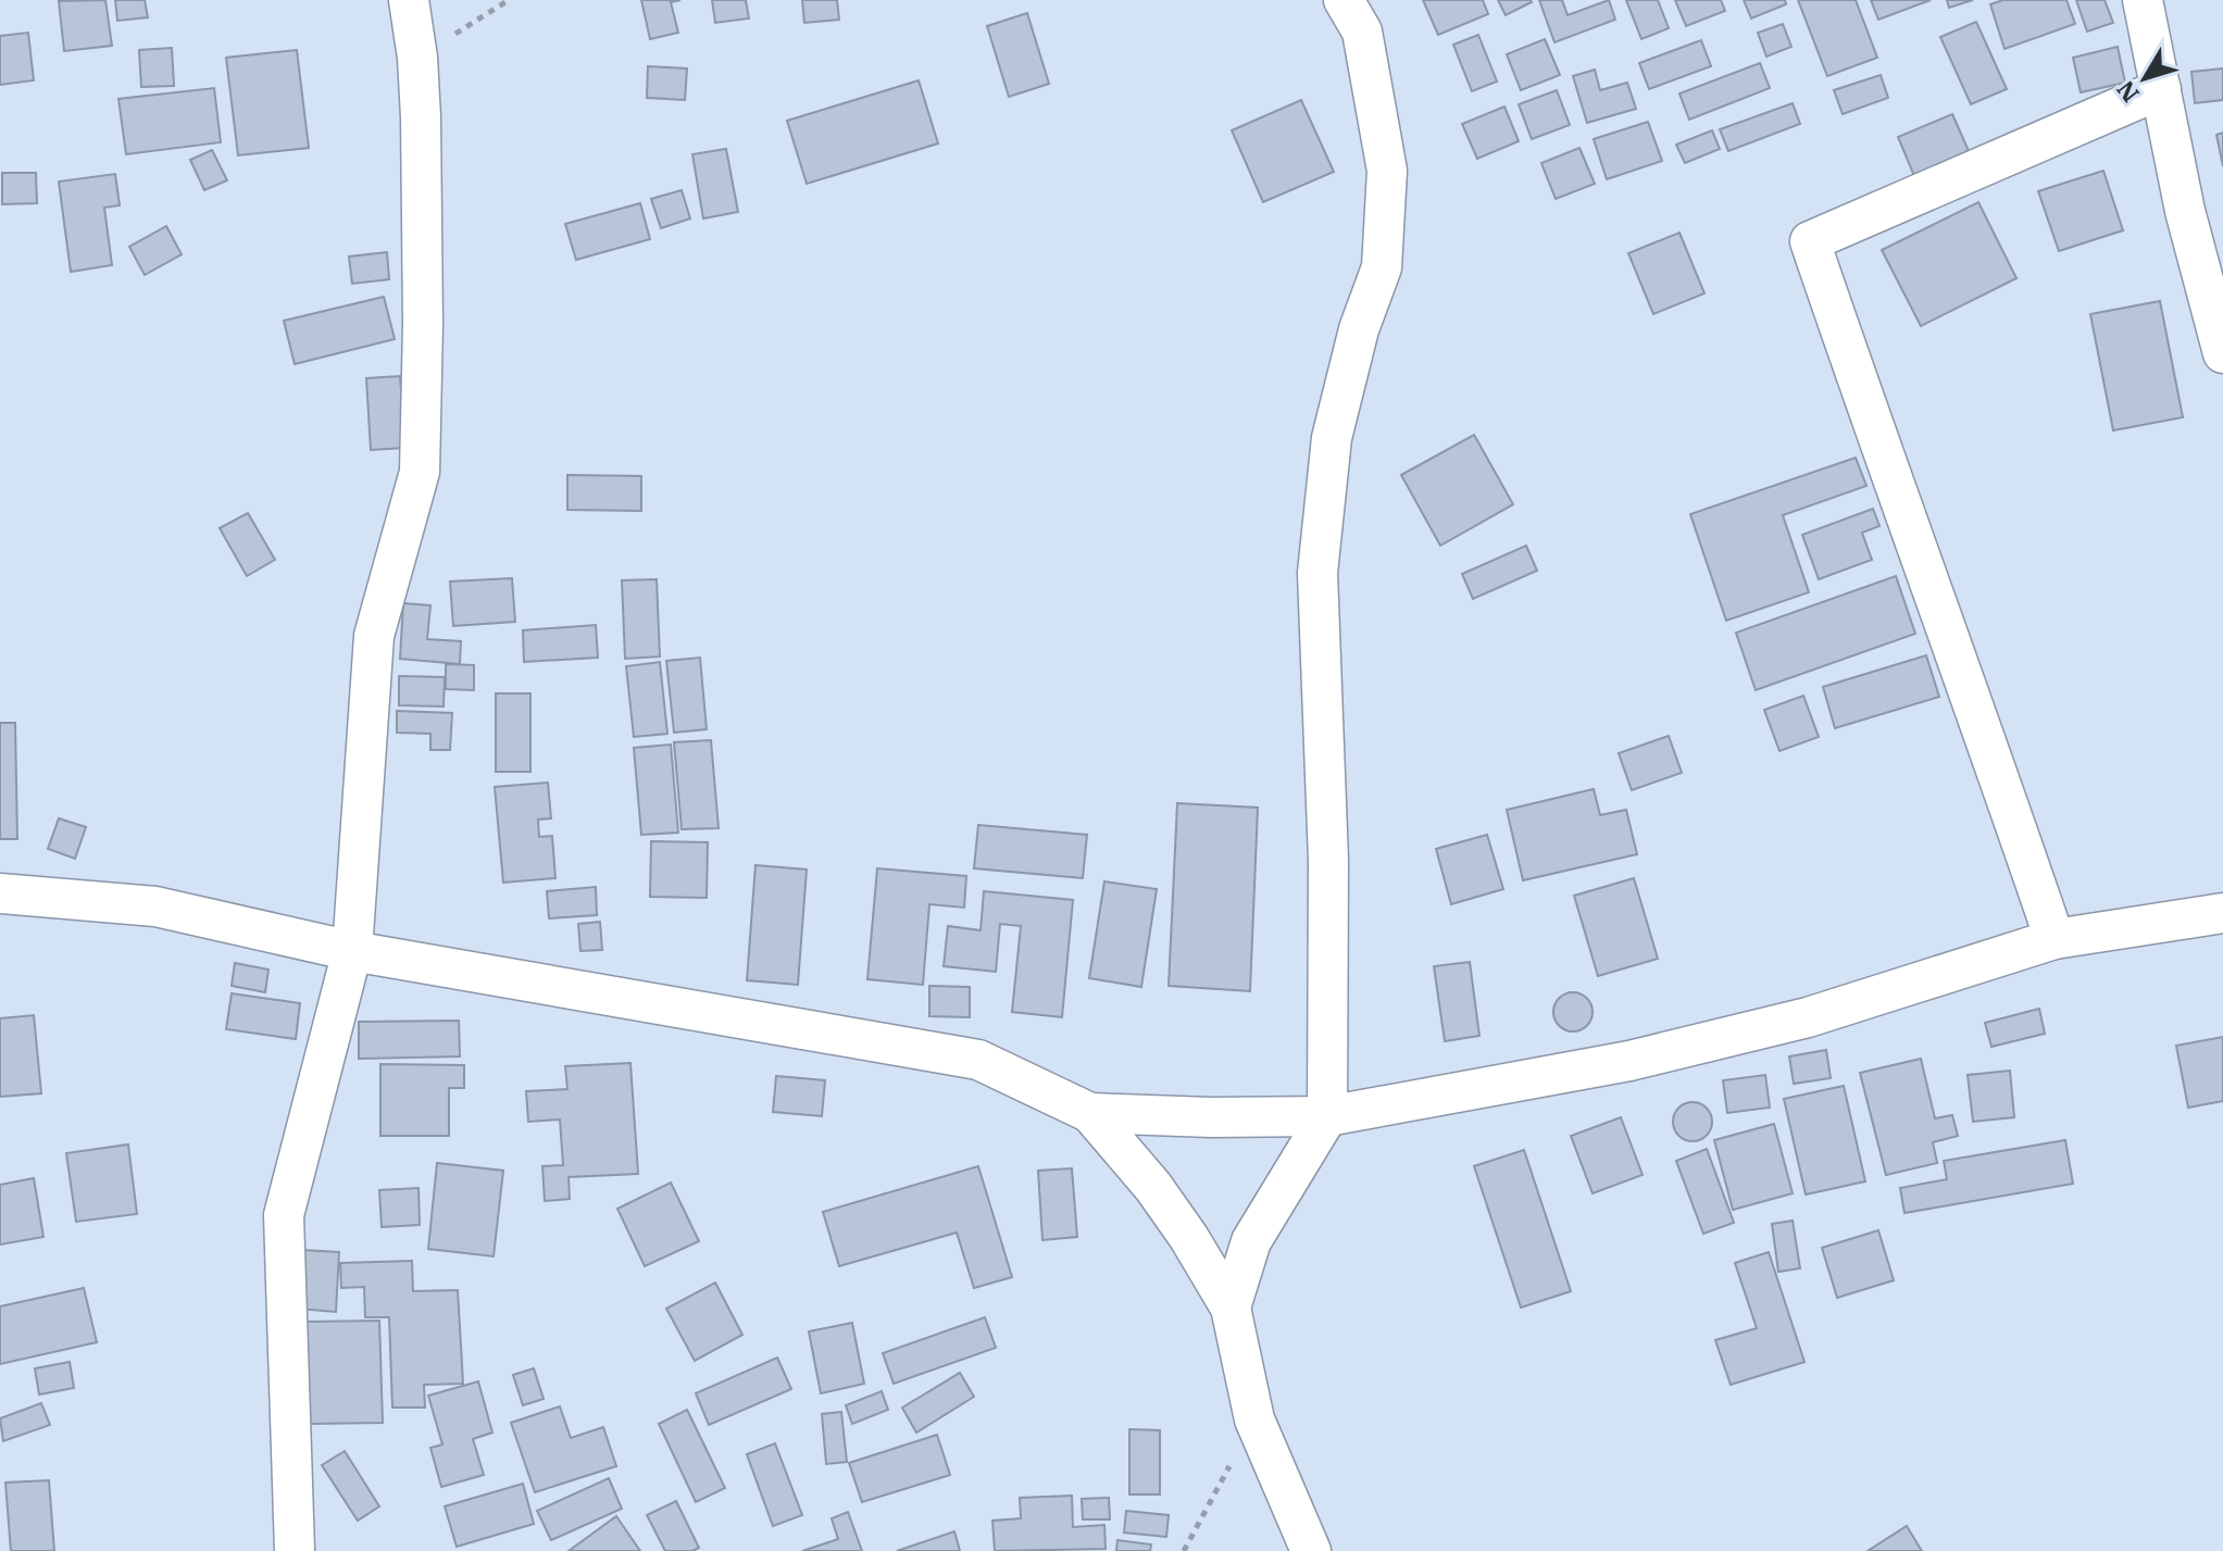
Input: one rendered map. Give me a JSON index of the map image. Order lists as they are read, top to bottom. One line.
{"north":"bottom left"}
